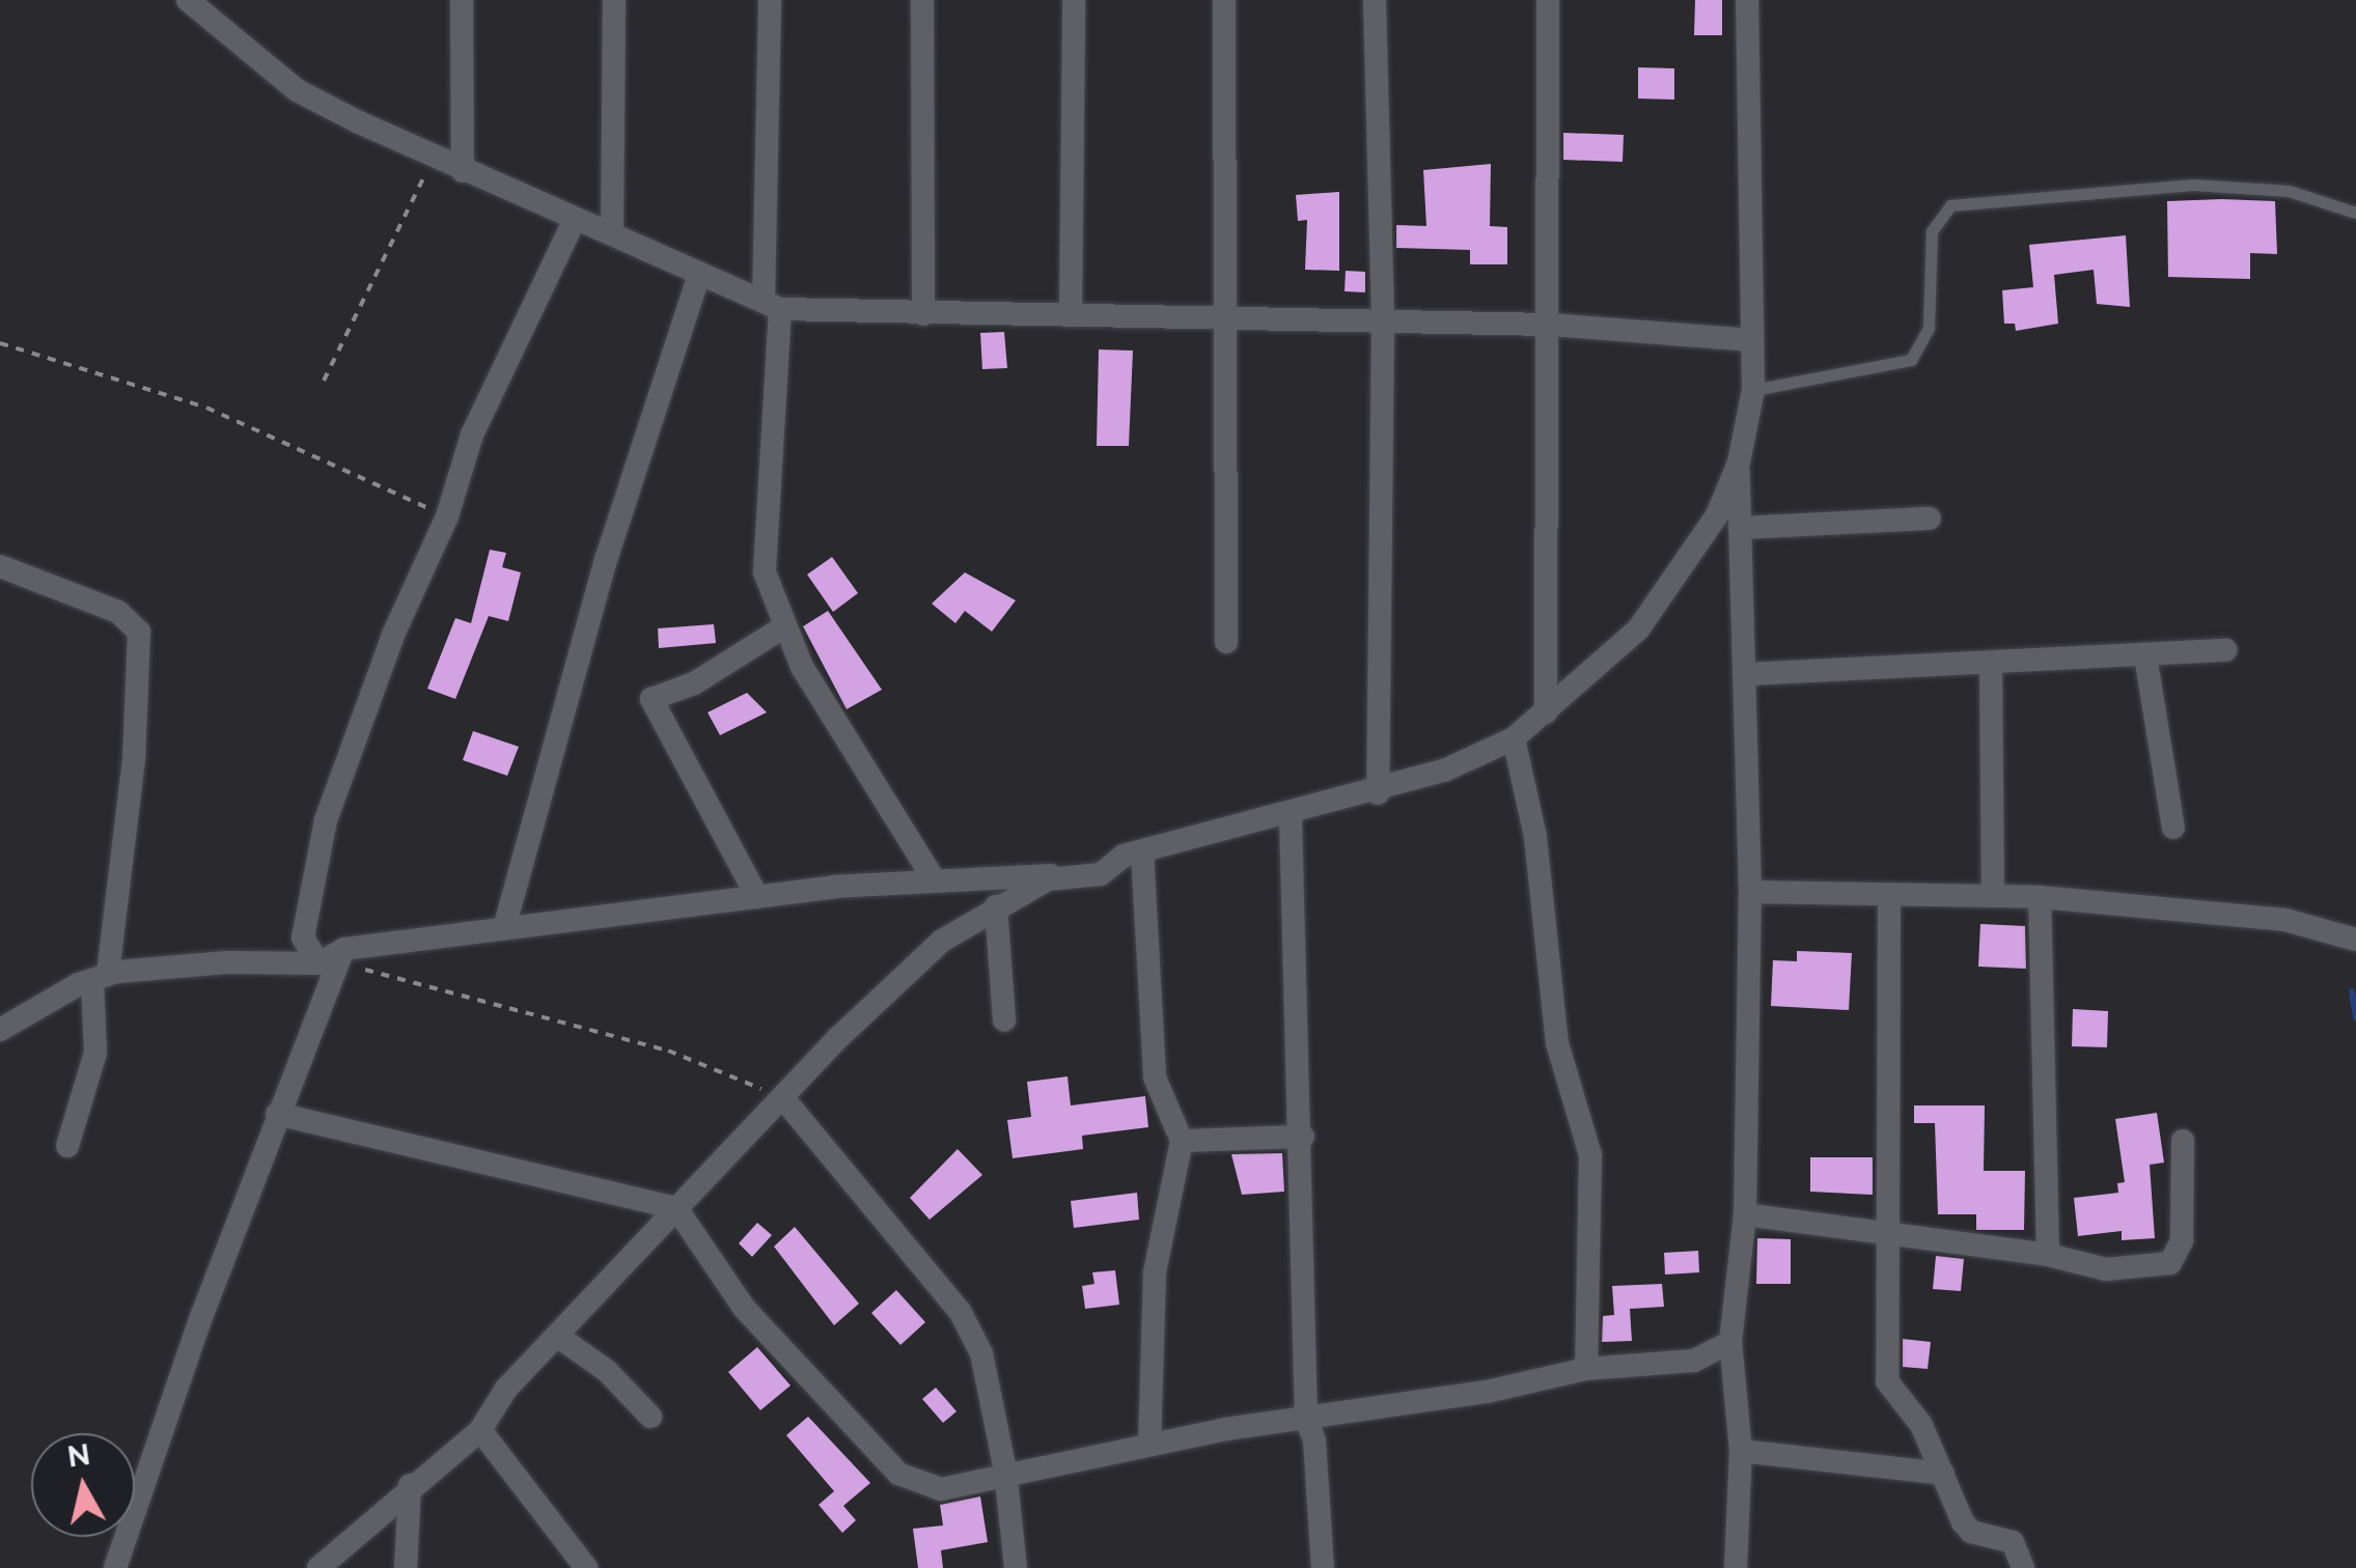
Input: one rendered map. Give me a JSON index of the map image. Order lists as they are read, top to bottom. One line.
{"north":"top"}
